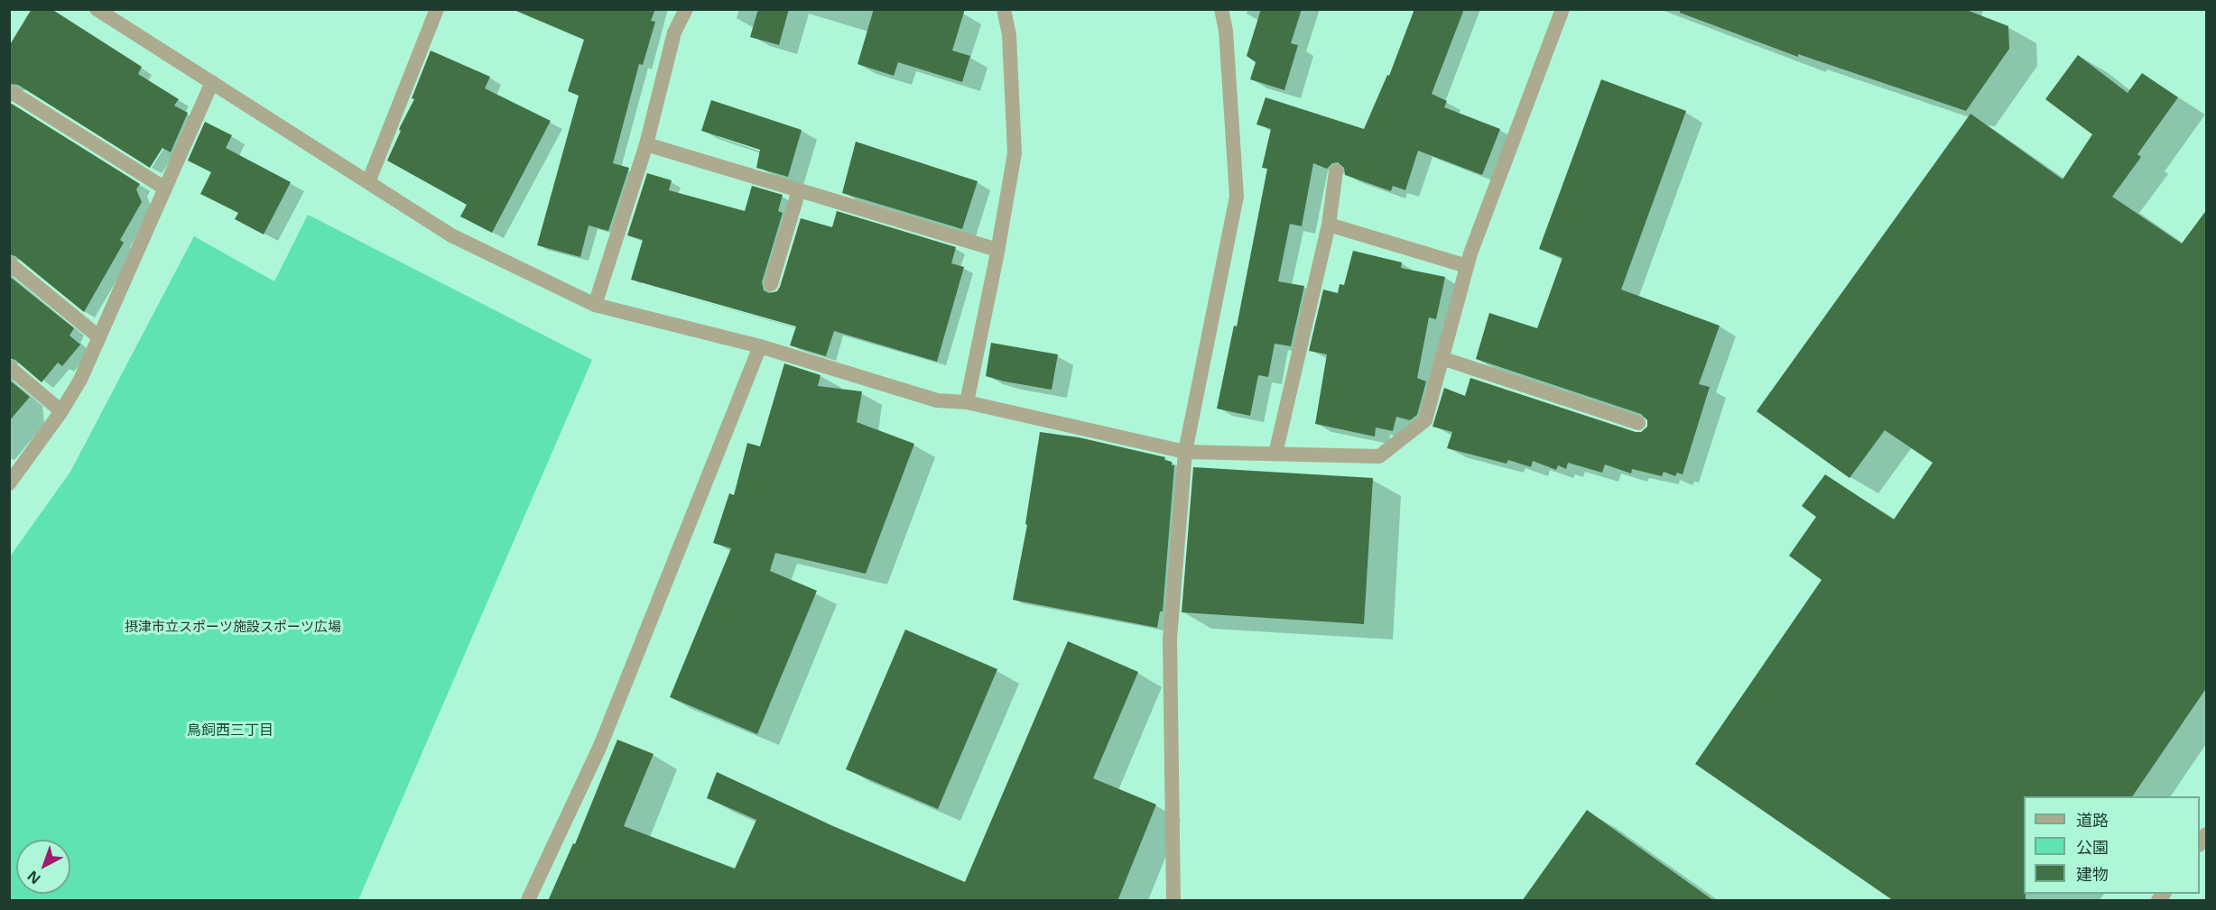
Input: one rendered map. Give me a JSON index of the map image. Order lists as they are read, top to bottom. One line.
{"districts":["鳥飼西三丁目"],"parks":["摂津市立スポーツ施設スポーツ広場"],"legend":["道路","公園","建物"],"north":"bottom left"}
